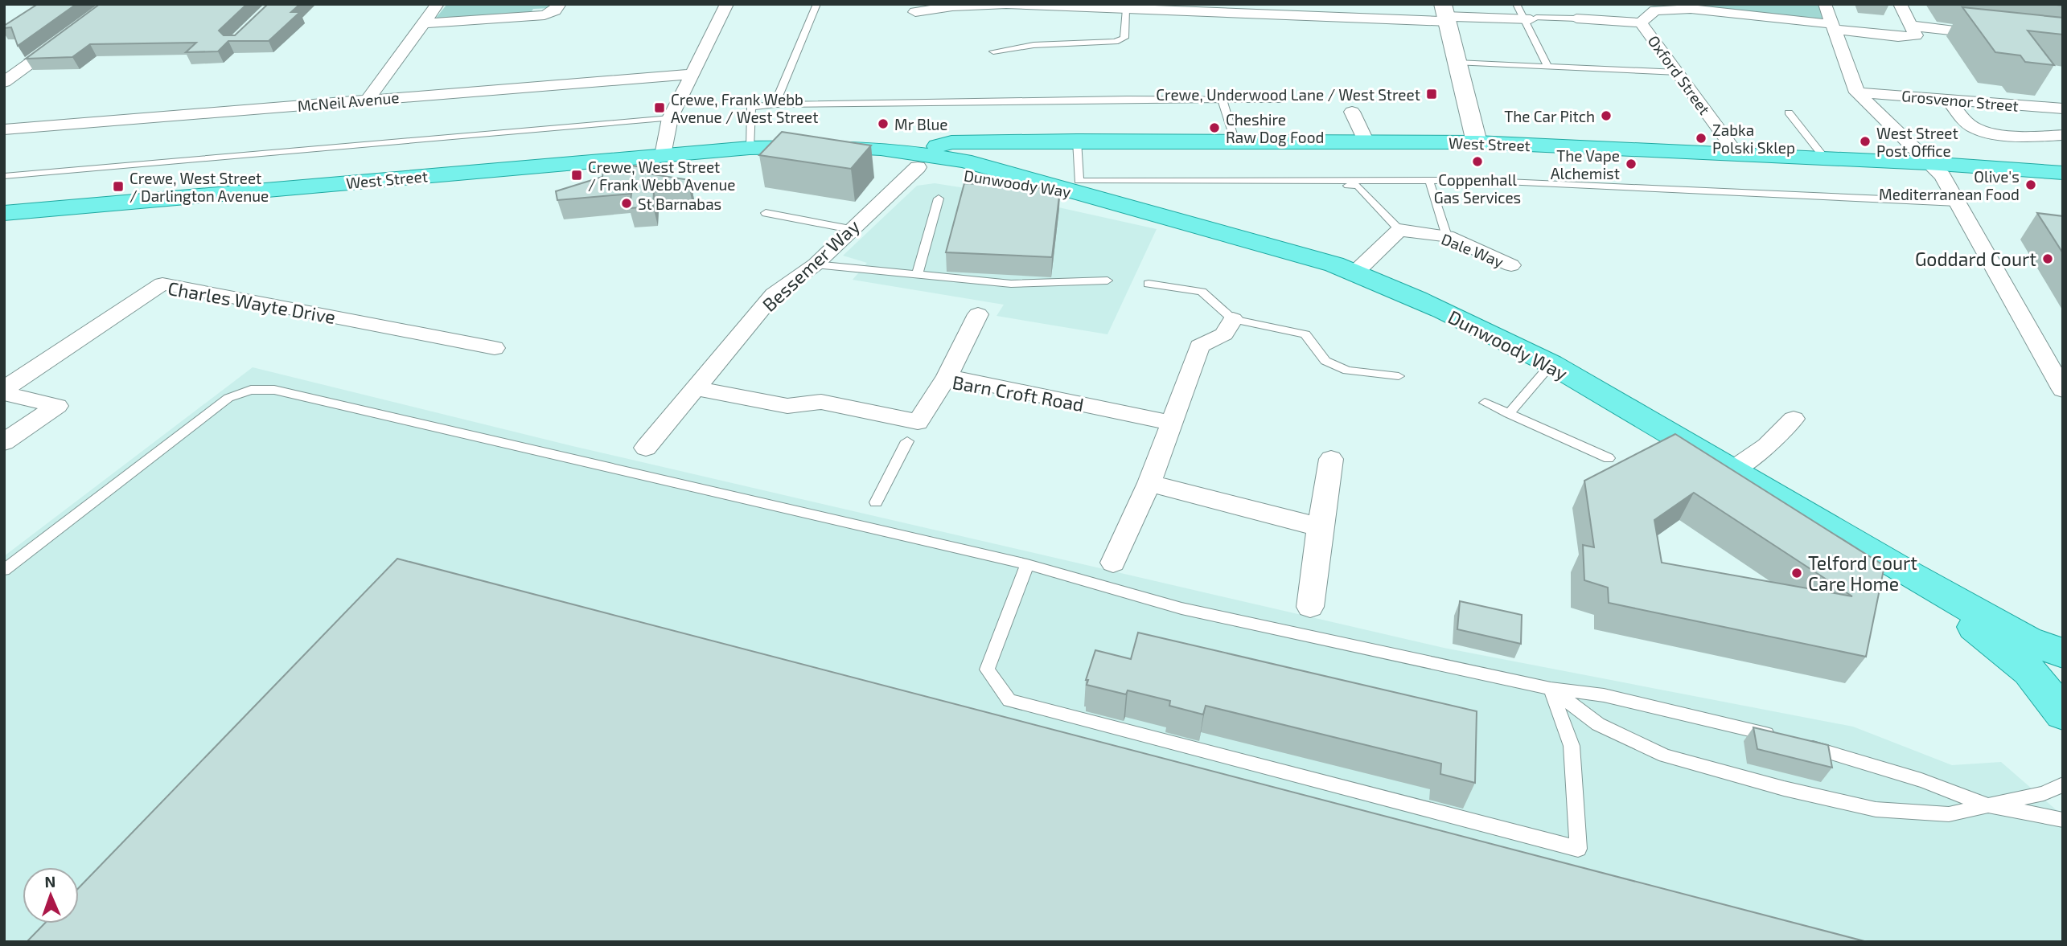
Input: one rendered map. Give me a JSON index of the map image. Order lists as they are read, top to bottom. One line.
{"streets":{"main road":["West Street","Dunwoody Way"],"street":["Oxford Street","Grosvenor Street","McNeil Avenue","Dale Way","Bessemer Way","Charles Wayte Drive","Barn Croft Road"]},"crossings":[["Oxford Street","West Street"],["West Street","Dunwoody Way"],["West Street","Bessemer Way"]],"places":{"transit":["Crewe, Underwood Lane / West Street","Crewe, Frank Webb Avenue / West Street","Crewe, West Street / Frank Webb Avenue","Crewe, West Street / Darlington Avenue"],"other":["The Car Pitch","Mr Blue","Cheshire Raw Dog Food","Zabka Polski Sklep","West Street Post Office","Coppenhall Gas Services","The Vape Alchemist","Olive's Mediterranean Food","St Barnabas","Goddard Court","Telford Court Care Home"]},"north":"top"}
